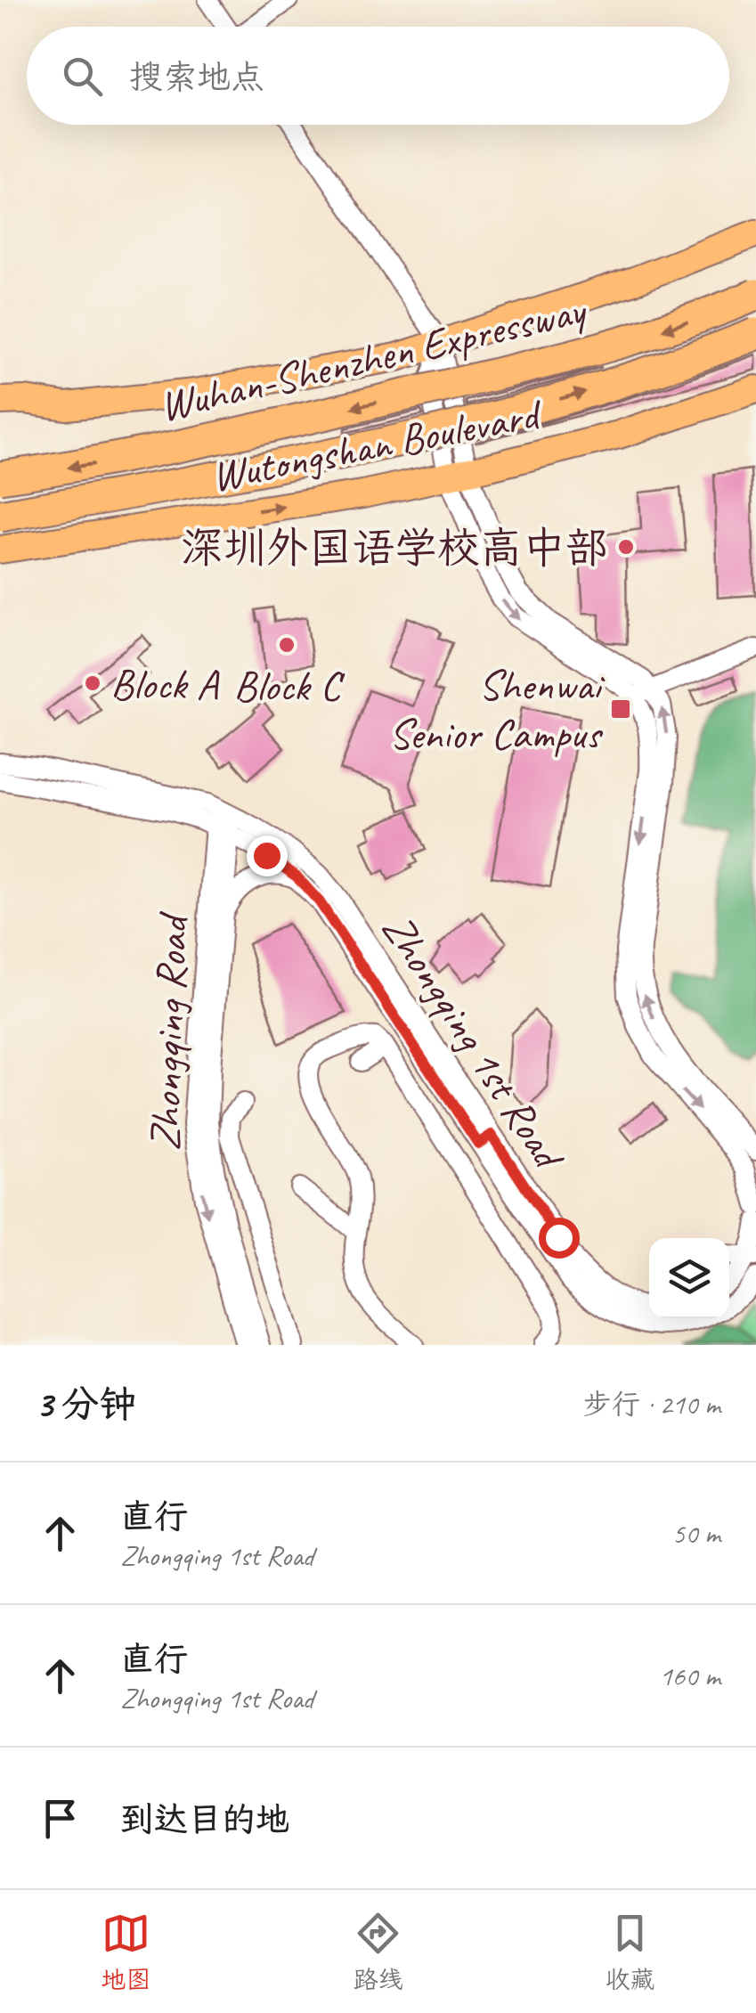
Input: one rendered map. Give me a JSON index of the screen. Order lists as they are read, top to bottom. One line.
{"streets":{"highway":["Wuhan-Shenzhen Expressway"],"main road":["Wutongshan Boulevard"],"street":["Zhongqing Road","Zhongqing 1st Road"]},"crossings":[["Zhongqing Road","Zhongqing 1st Road"]],"places":{"other":["深圳外国语学校高中部","Block C","Block A"],"transit":["Shenwai Senior Campus"]},"page":{"search":"搜索地点","heading":["3 分钟","步行 · 210 m"],"list":[["直行","Zhongqing 1st Road","50 m"],["直行","Zhongqing 1st Road","160 m"],"到达目的地"],"nav":["地图","路线","收藏"]}}
